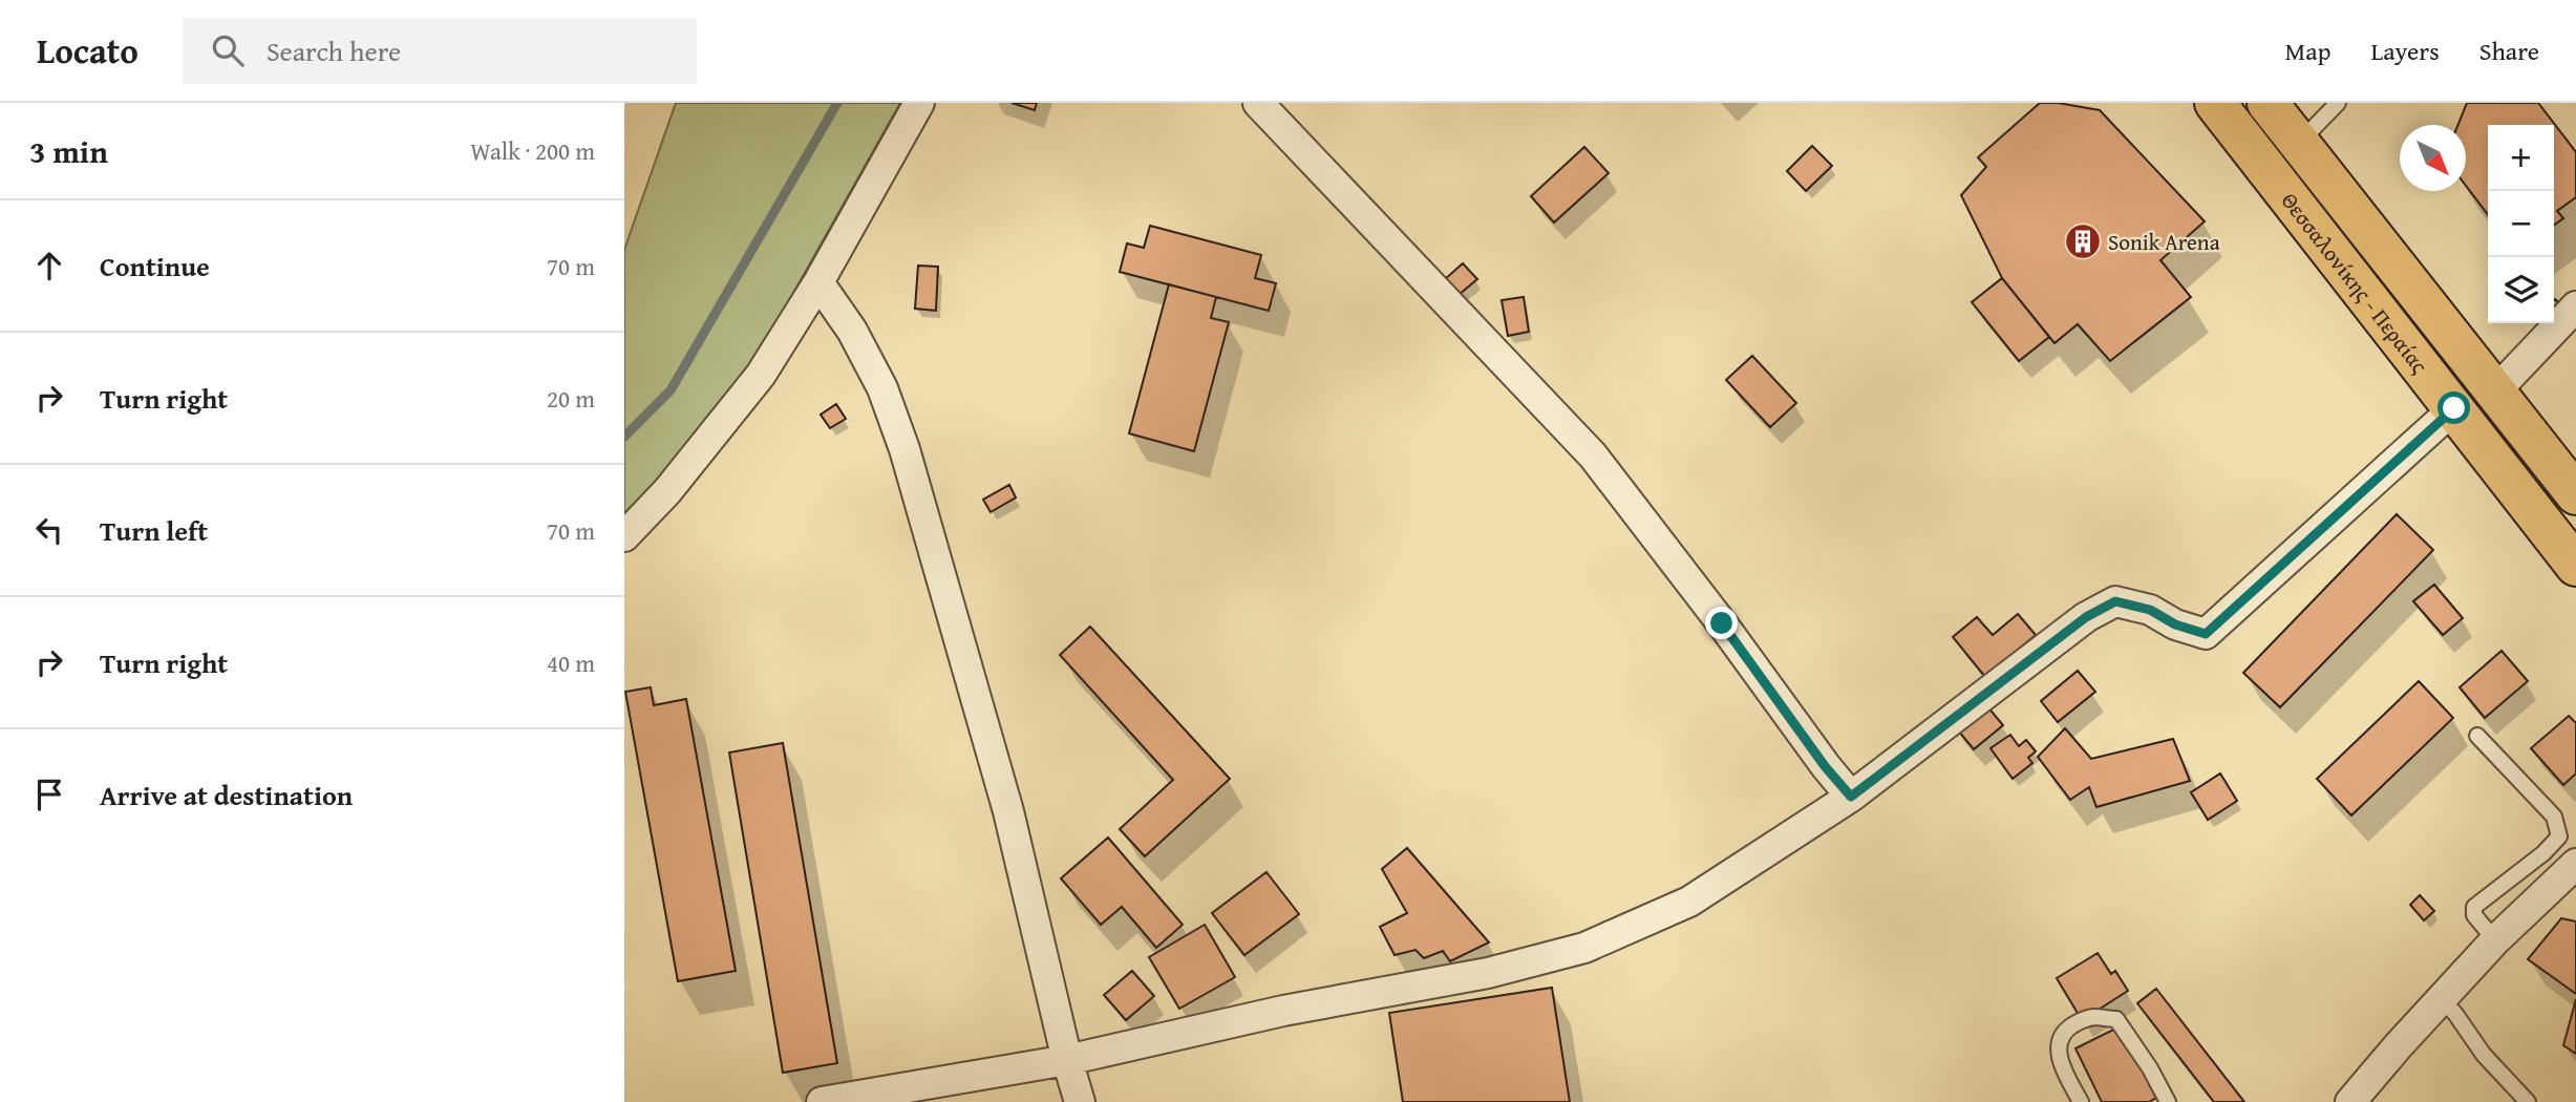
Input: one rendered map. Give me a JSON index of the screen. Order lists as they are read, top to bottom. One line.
{"streets":{"main road":["Θεσσαλονίκης - Περαίας"]},"places":{"building":["Sonik Arena"]},"north":"bottom right","page":{"header":"Locato","search":"Search here","nav":["Map","Layers","Share"],"heading":["3 min","Walk · 200 m"],"map_buttons":["+","−"],"list":[["Continue","70 m"],["Turn right","20 m"],["Turn left","70 m"],["Turn right","40 m"],"Arrive at destination"]}}
